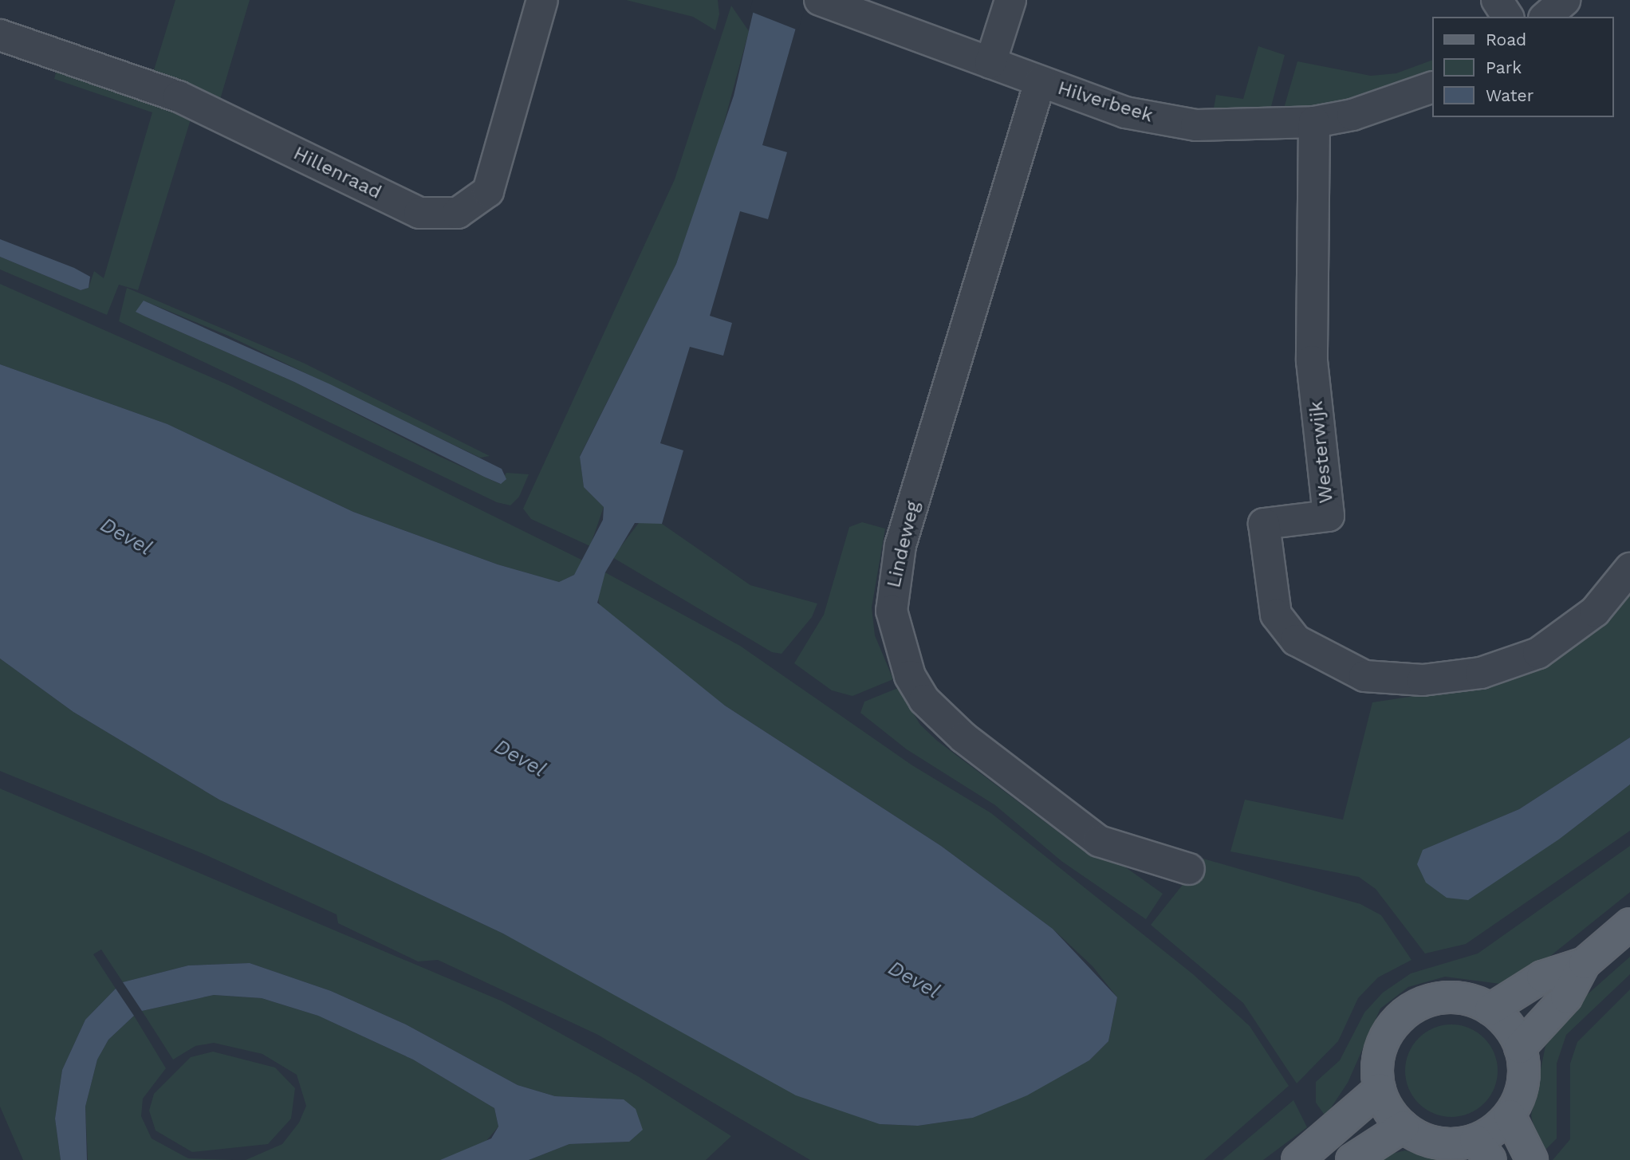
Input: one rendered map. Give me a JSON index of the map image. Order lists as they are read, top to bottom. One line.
{"streets":{"street":["Hilverbeek","Hillenraad","Westerwijk","Lindeweg"]},"crossings":[["Hilverbeek","Westerwijk"],["Hilverbeek","Lindeweg"]],"water":["Devel"],"legend":["Road","Park","Water"]}
